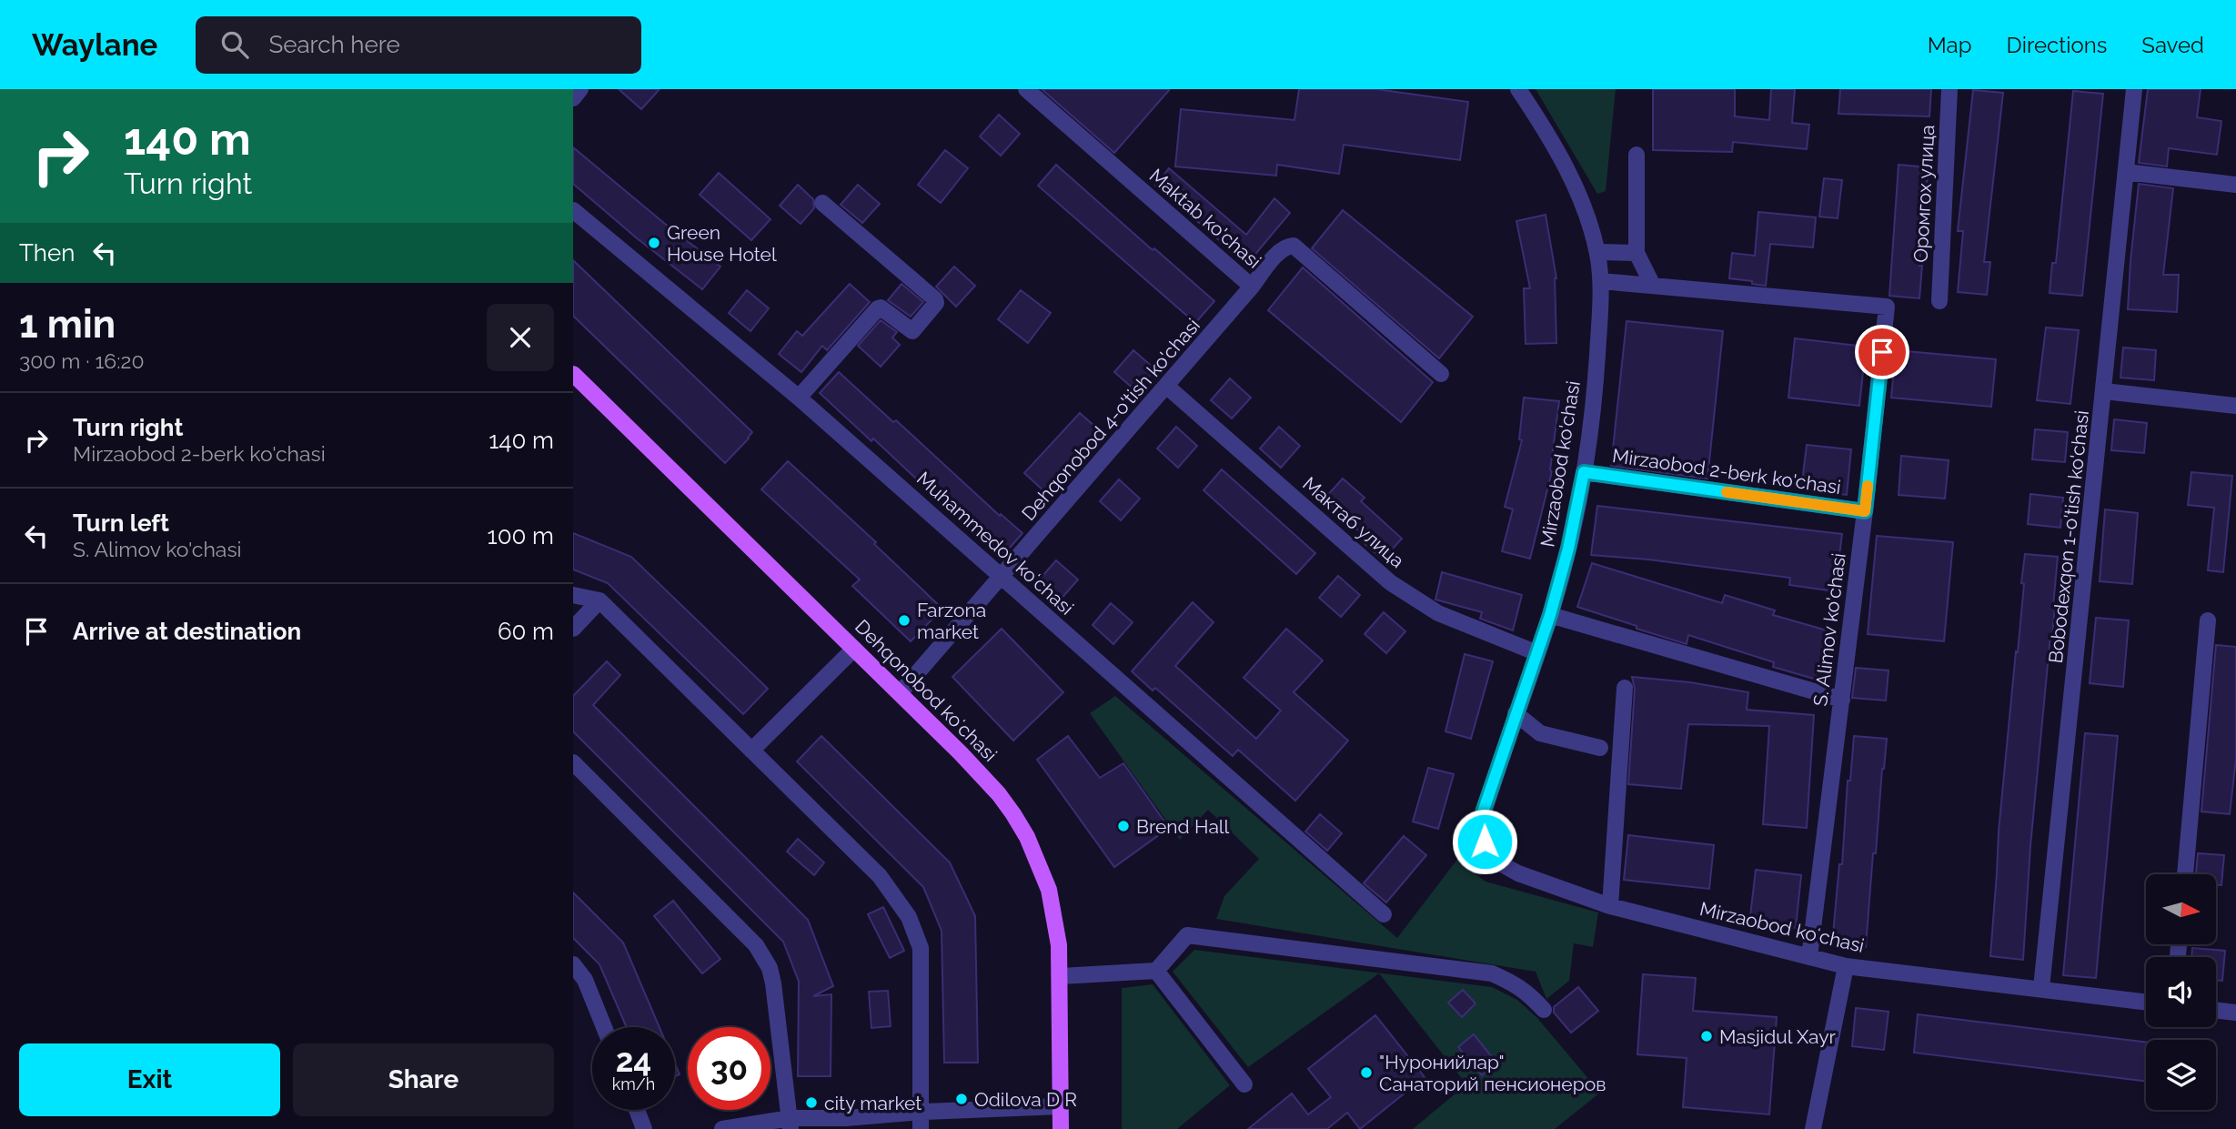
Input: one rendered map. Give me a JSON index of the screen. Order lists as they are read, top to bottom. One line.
{"streets":{"main road":["Dehqonobod koʻchasi"],"street":["Оромгох улица","Maktab ko'chasi","Dehqonobod 4-o'tish ko'chasi","Mirzaobod ko'chasi","Mirzaobod 2-berk ko'chasi","Мактаб улица","Bobodexqon 1-o'tish ko'chasi","Muhammedov koʻchasi","S. Alimov ko'chasi","Mirzaobod koʻchasi"]},"crossings":[["Maktab ko'chasi","Dehqonobod 4-o'tish ko'chasi"],["Dehqonobod 4-o'tish ko'chasi","Мактаб улица"],["Dehqonobod 4-o'tish ko'chasi","Muhammedov koʻchasi"],["Dehqonobod 4-o'tish ko'chasi","Dehqonobod koʻchasi"],["Mirzaobod ko'chasi","Mirzaobod 2-berk ko'chasi"],["Mirzaobod ko'chasi","Мактаб улица"],["Mirzaobod ko'chasi","Mirzaobod koʻchasi"],["Mirzaobod 2-berk ko'chasi","S. Alimov ko'chasi"],["Bobodexqon 1-o'tish ko'chasi","Mirzaobod koʻchasi"],["S. Alimov ko'chasi","Mirzaobod koʻchasi"]],"places":["Green House Hotel","Farzona market","Brend Hall","Masjidul Xayr","\"Нуронийлар\" Санаторий пенсионеров","Odilova D R","city market"],"north":"right","page":{"header":"Waylane","search":"Search here","nav":["Map","Directions","Saved"],"turn":["140 m","Turn right"],"then":"Then","heading":["1 min","300 m · 16:20"],"list":[{"name":"Turn right","note":"Mirzaobod 2-berk ko'chasi","value":"140 m"},{"name":"Turn left","note":"S. Alimov ko'chasi","value":"100 m"},{"name":"Arrive at destination","value":"60 m"}],"speed":"24 km/h","limit":"30","buttons":["Exit","Share"]}}
